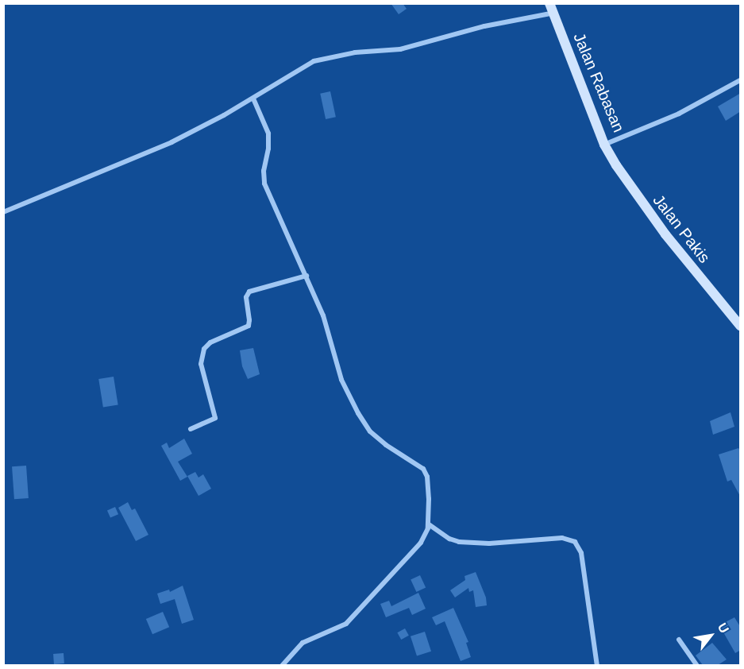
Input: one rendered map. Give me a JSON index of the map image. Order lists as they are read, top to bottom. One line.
{"streets":{"street":["Jalan Rabasan","Jalan Pakis"]},"crossings":[["Jalan Rabasan","Jalan Pakis"]],"north":"top right"}
